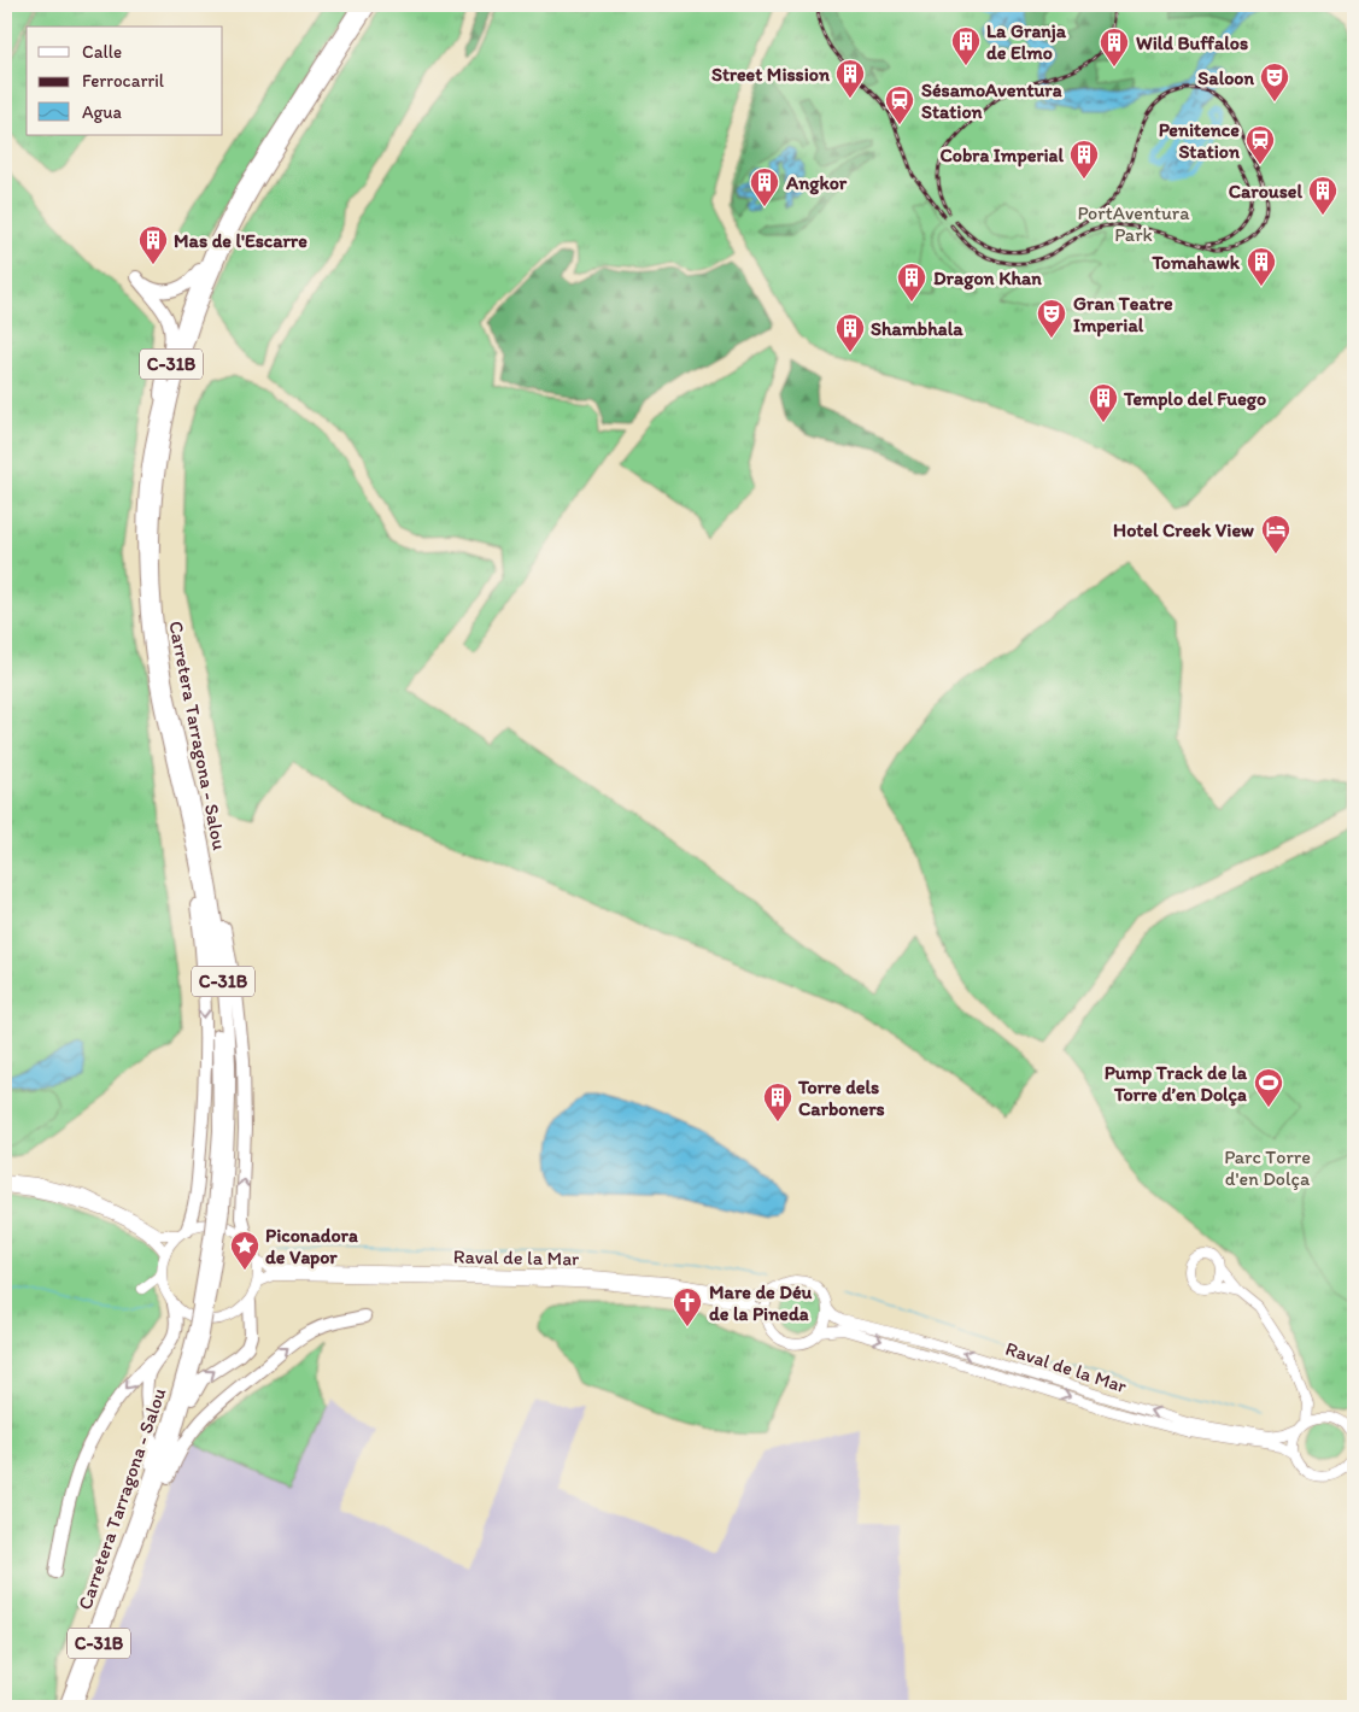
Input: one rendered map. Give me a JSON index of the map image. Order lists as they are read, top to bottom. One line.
{"streets":{"highway":["C-31B","Carretera Tarragona - Salou"],"street":["Raval de la Mar"]},"parks":["PortAventura Park","Parc Torre d'en Dolça"],"places":{"building":["La Granja de Elmo","Wild Buffalos","Street Mission","Cobra Imperial","Angkor","Carousel","Mas de l'Escarre","Tomahawk","Dragon Khan","Shambhala","Templo del Fuego","Torre dels Carboners"],"theatre":["Saloon","Gran Teatre Imperial"],"station":["SésamoAventura Station","Penitence Station"],"hotel":["Hotel Creek View"],"sports":["Pump Track de la Torre d’en Dolça"],"place":["Piconadora de Vapor"],"church":["Mare de Déu de la Pineda"]},"legend":["Calle","Ferrocarril","Agua"]}
